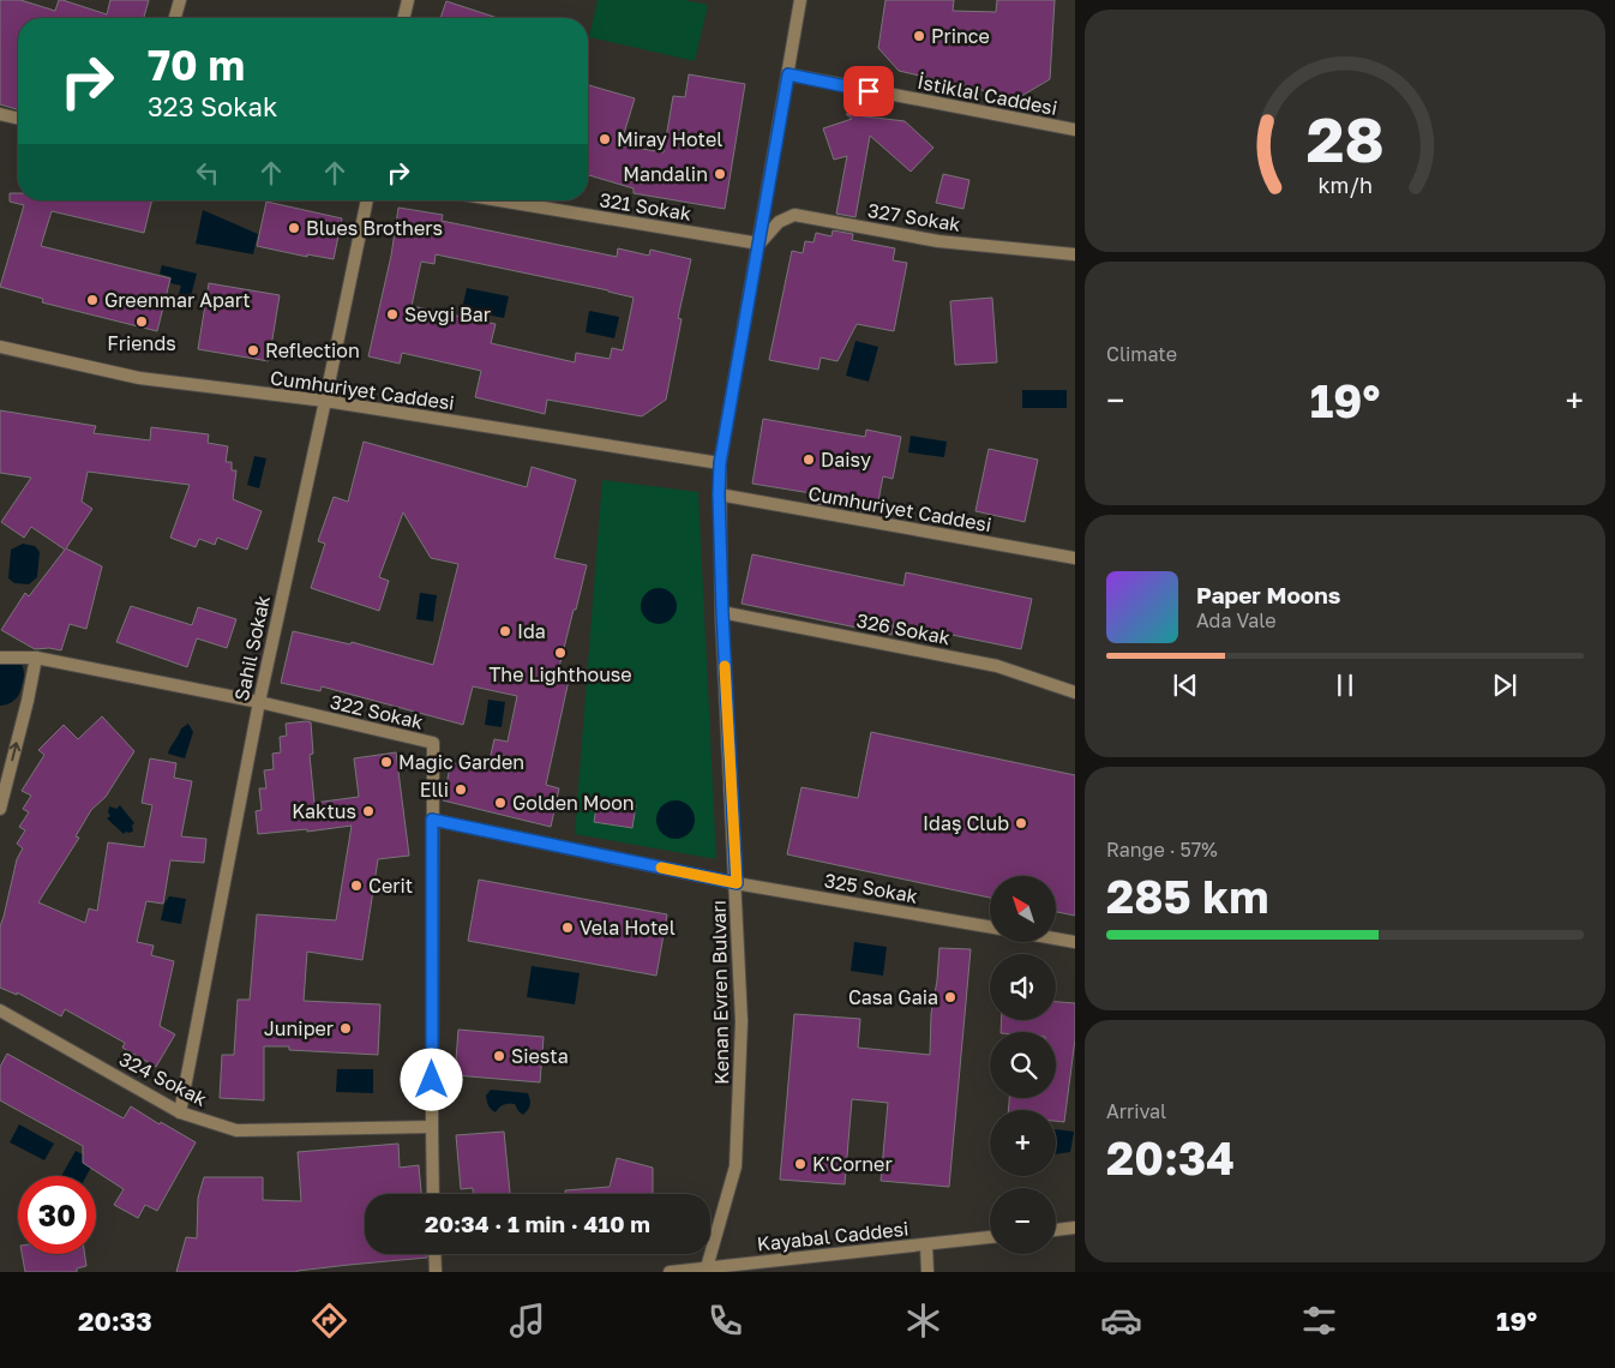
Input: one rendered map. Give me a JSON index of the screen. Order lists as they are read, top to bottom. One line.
{"streets":{"street":["İstiklal Caddesi","321 Sokak","327 Sokak","Cumhuriyet Caddesi","326 Sokak","Sahil Sokak","322 Sokak","325 Sokak","Kenan Evren Bulvarı","324 Sokak","Kayabal Caddesi"]},"crossings":[["İstiklal Caddesi","Kenan Evren Bulvarı"],["321 Sokak","327 Sokak"],["321 Sokak","Kenan Evren Bulvarı"],["327 Sokak","Kenan Evren Bulvarı"],["Cumhuriyet Caddesi","Sahil Sokak"],["Cumhuriyet Caddesi","Kenan Evren Bulvarı"],["326 Sokak","Kenan Evren Bulvarı"],["Sahil Sokak","322 Sokak"],["Sahil Sokak","324 Sokak"],["322 Sokak","325 Sokak"],["322 Sokak","324 Sokak"],["325 Sokak","Kenan Evren Bulvarı"],["Kenan Evren Bulvarı","Kayabal Caddesi"]],"places":["Prince","Miray Hotel","Mandalin","Blues Brothers","Greenmar Apart","Sevgi Bar","Friends","Reflection","Daisy","Ida","The Lighthouse","Magic Garden","Elli","Golden Moon","Kaktus","Idaş Club","Cerit","Vela Hotel","Casa Gaia","Juniper","Siesta","K'Corner"],"north":"top left","page":{"turn":["70 m","323 Sokak"],"tile":["Climate",["Range · 57%","285 km"],["Arrival","20:34"]],"heat":["−","19°","+"],"song":["Paper Moons","Ada Vale"],"map_buttons":["+","−"],"limit":"30","trip":"20:34 · 1 min · 410 m","tabs":["20:33","19°"],"gauge":["28","km/h"]}}
